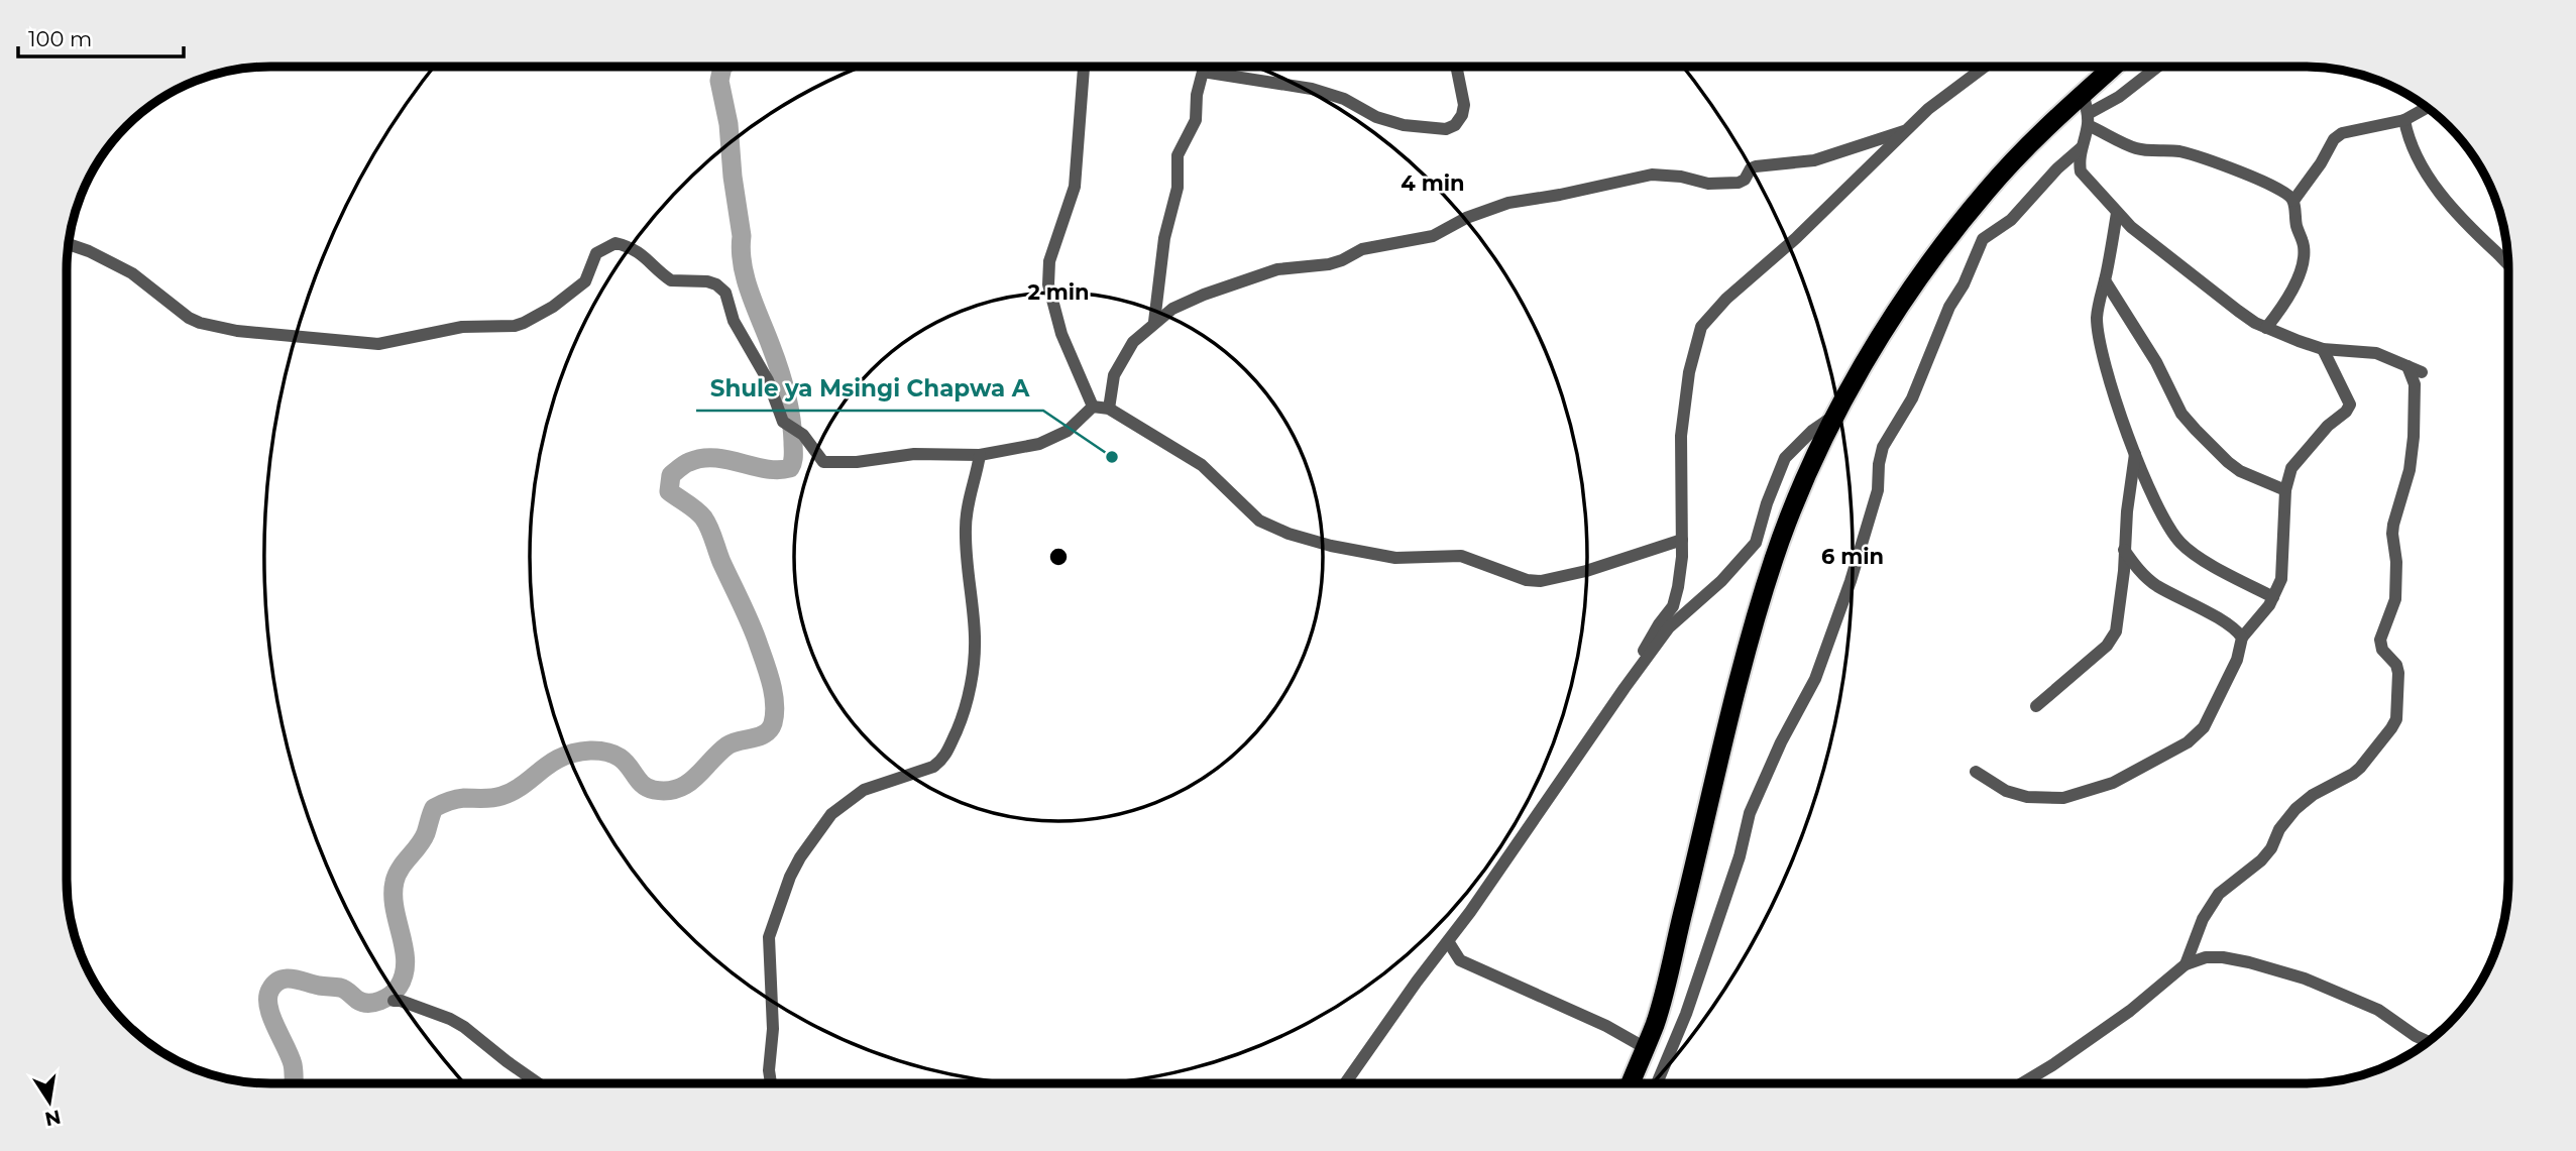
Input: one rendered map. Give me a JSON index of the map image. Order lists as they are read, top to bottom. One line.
{"places":["Shule ya Msingi Chapwa A"],"scale_bar":"100 m","north":"bottom","rings":["4 min","2 min","6 min"]}
